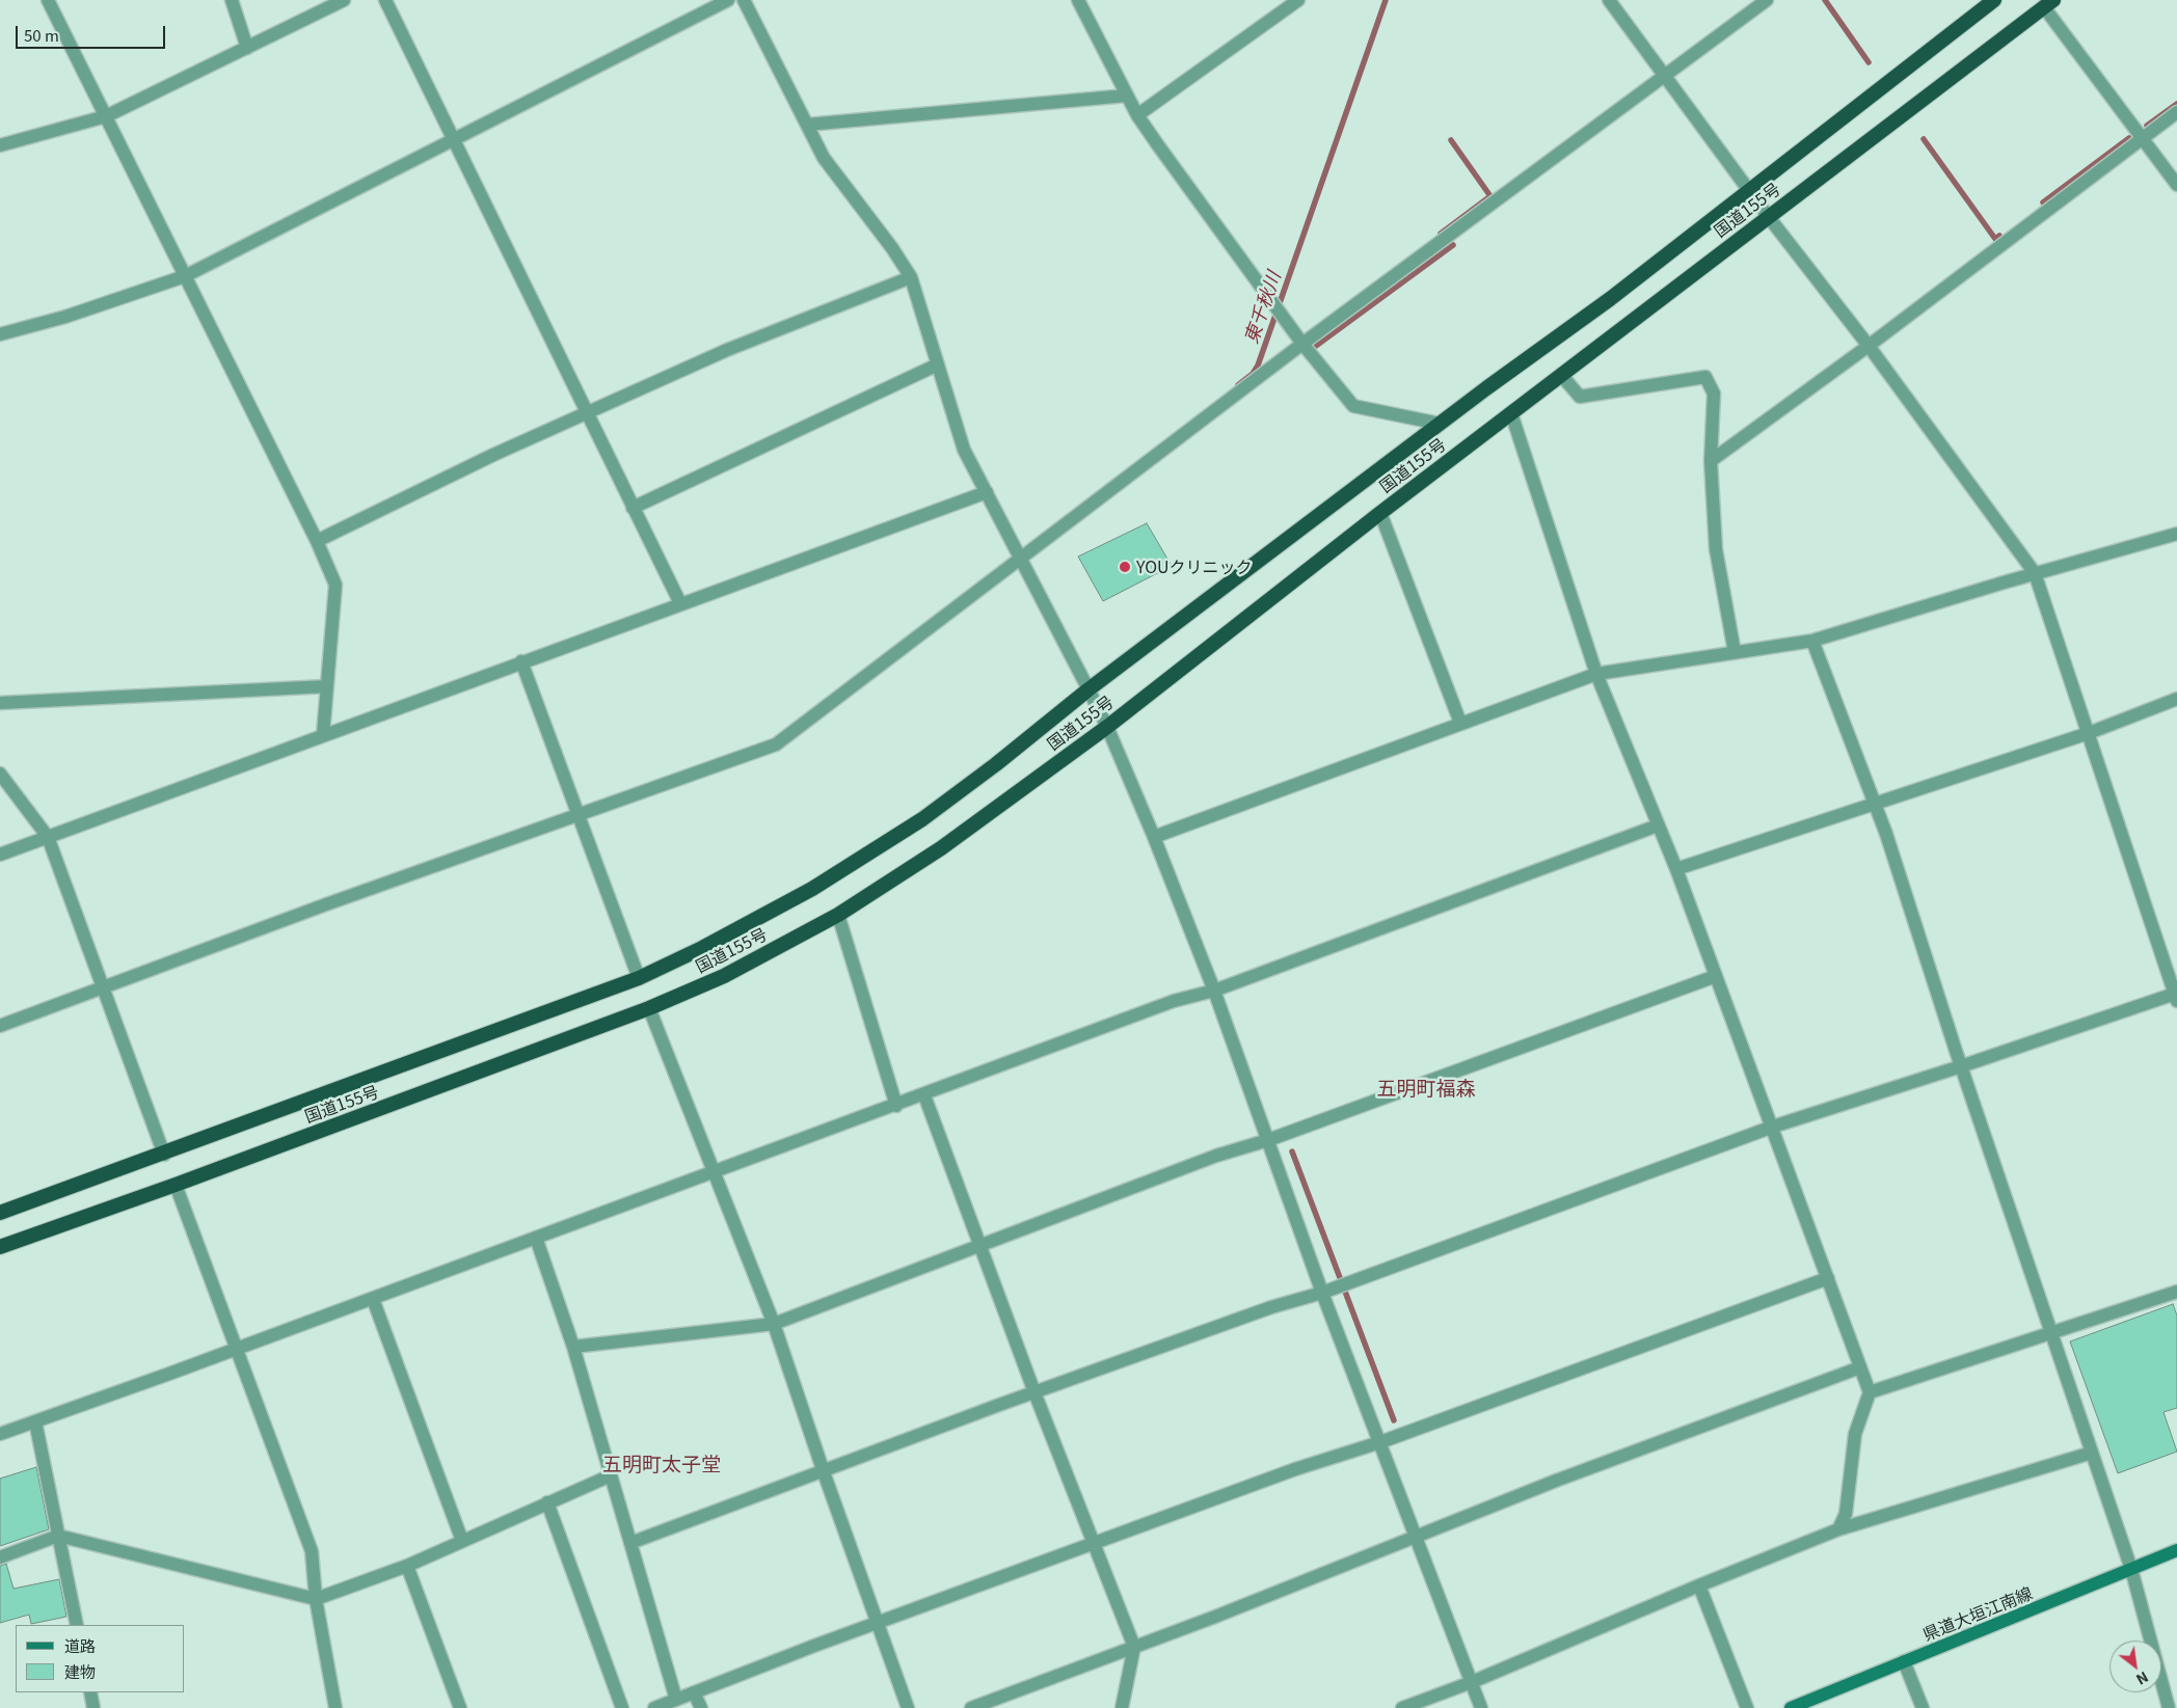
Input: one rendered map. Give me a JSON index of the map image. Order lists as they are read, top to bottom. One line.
{"streets":{"highway":["国道155号"],"main road":["県道大垣江南線"]},"districts":["五明町福森","五明町太子堂"],"water":["東千秋川"],"places":["YOUクリニック"],"legend":["道路","建物"],"scale_bar":"50 m","north":"bottom right"}
